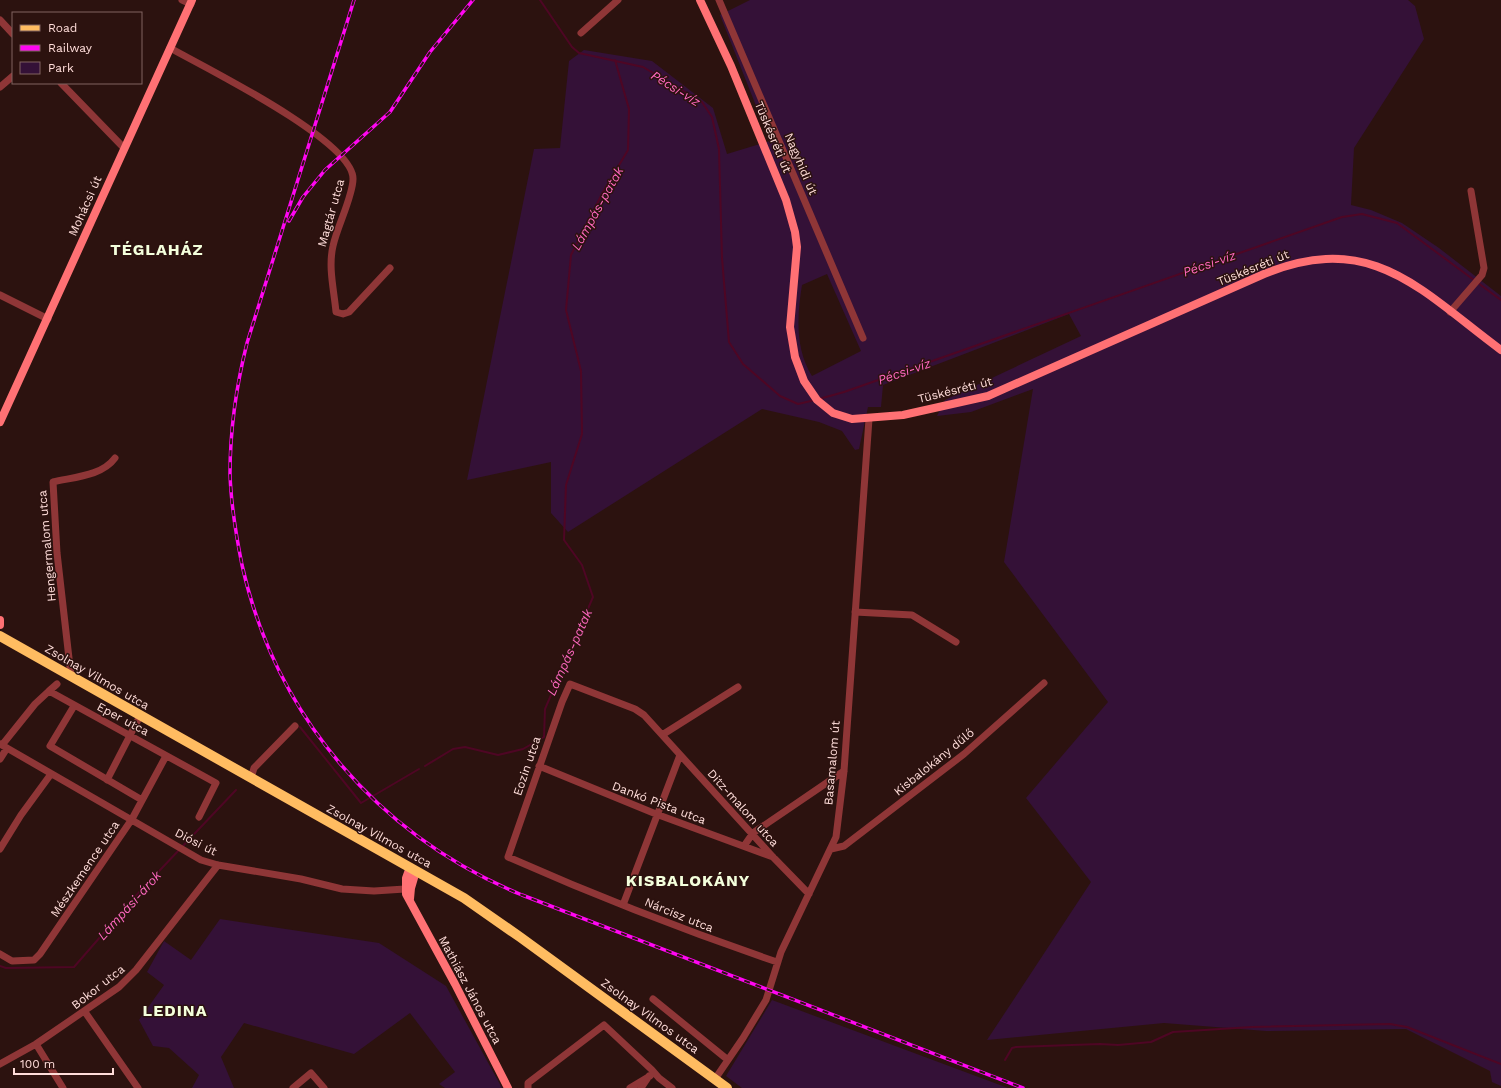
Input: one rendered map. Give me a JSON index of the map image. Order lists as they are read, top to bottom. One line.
{"streets":{"main road":["Zsolnay Vilmos utca"],"street":["Tüskésréti út","Nagyhidi út","Mohácsi út","Magtár utca","Hengermalom utca","Eper utca","Kisbalokány dűlő","Basamalom út","Eozin utca","Dankó Pista utca","Ditz-malom utca","Diósi út","Mészkemence utca","Nárcisz utca","Bokor utca","Mathiász János utca"]},"crossings":[["Tüskésréti út","Basamalom út"],["Mohácsi út","Magtár utca"],["Hengermalom utca","Zsolnay Vilmos utca"],["Zsolnay Vilmos utca","Basamalom út"],["Eper utca","Mészkemence utca"],["Kisbalokány dűlő","Basamalom út"],["Basamalom út","Ditz-malom utca"],["Basamalom út","Nárcisz utca"],["Eozin utca","Dankó Pista utca"],["Eozin utca","Ditz-malom utca"],["Eozin utca","Nárcisz utca"],["Dankó Pista utca","Ditz-malom utca"],["Diósi út","Mészkemence utca"],["Diósi út","Bokor utca"],["Diósi út","Mathiász János utca"]],"districts":["TÉGLAHÁZ","KISBALOKÁNY","LEDINA"],"water":["Pécsi-víz","Lámpás-patak","Lámpási-árok"],"legend":["Road","Railway","Park"],"scale_bar":"100 m"}
